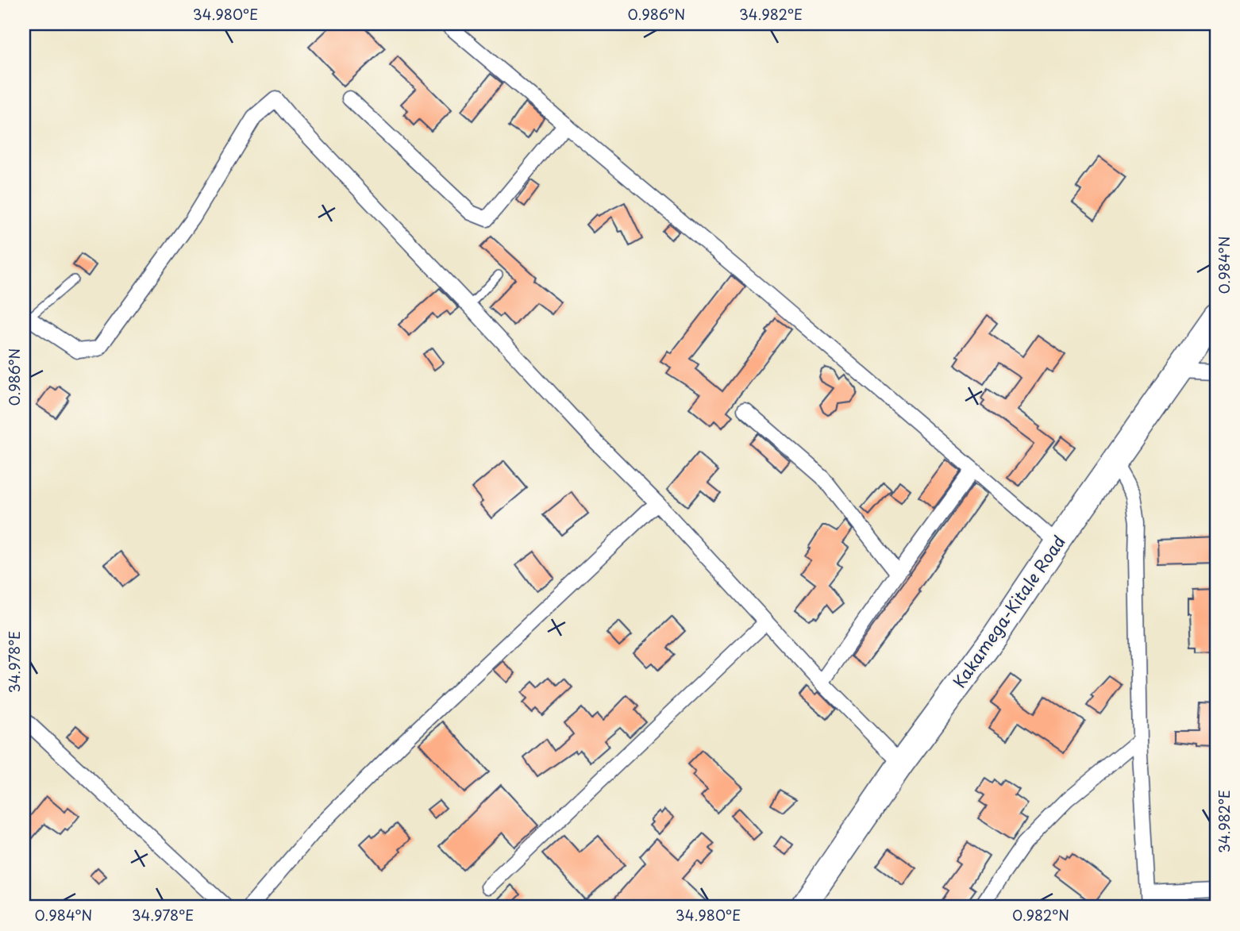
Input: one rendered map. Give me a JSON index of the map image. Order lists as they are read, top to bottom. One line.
{"streets":{"highway":["Kakamega-Kitale Road"]},"coordinates":["34.980°E","0.986°N","34.982°E","0.984°N","34.978°E","0.982°N"]}
